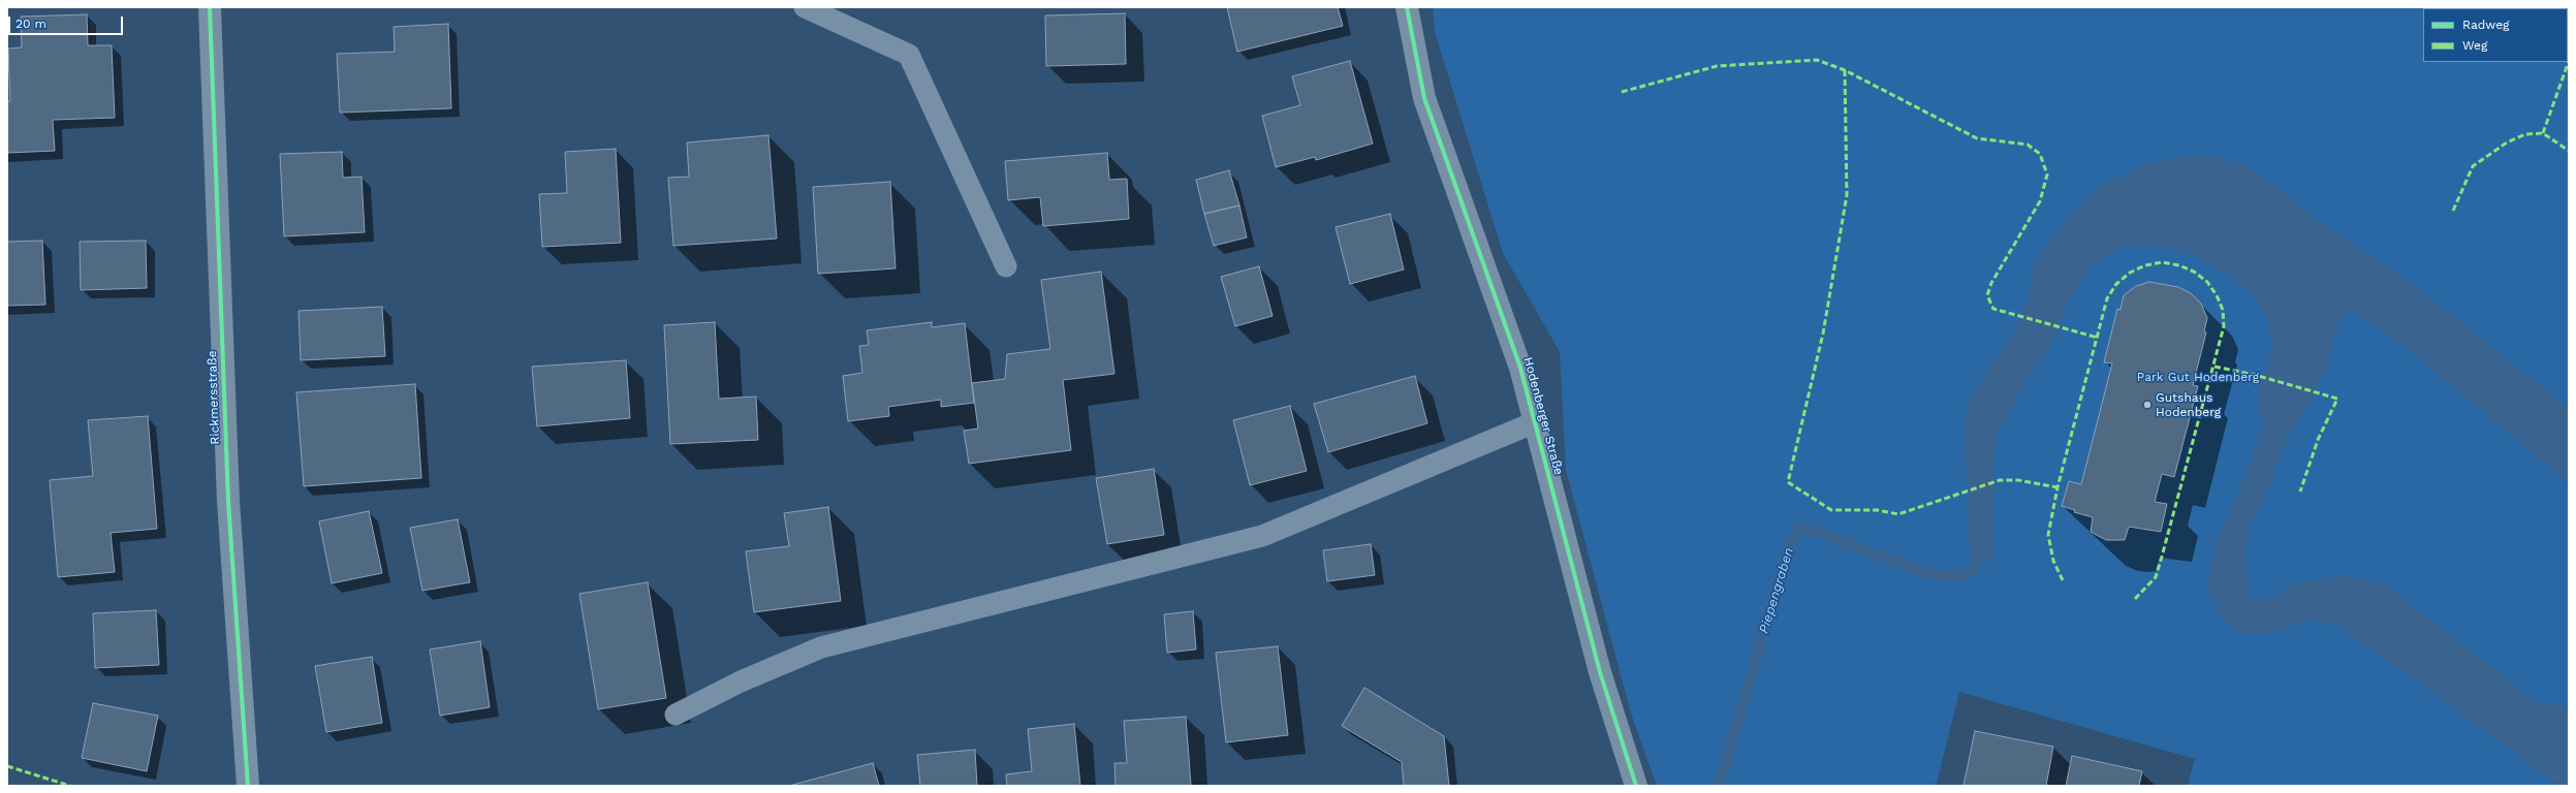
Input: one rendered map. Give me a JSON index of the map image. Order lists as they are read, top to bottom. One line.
{"streets":{"street":["Rickmersstraße","Hodenberger Straße"]},"water":["Piepengraben"],"parks":["Park Gut Hodenberg"],"places":["Gutshaus Hodenberg"],"legend":["Radweg","Weg"],"scale_bar":"20 m"}
